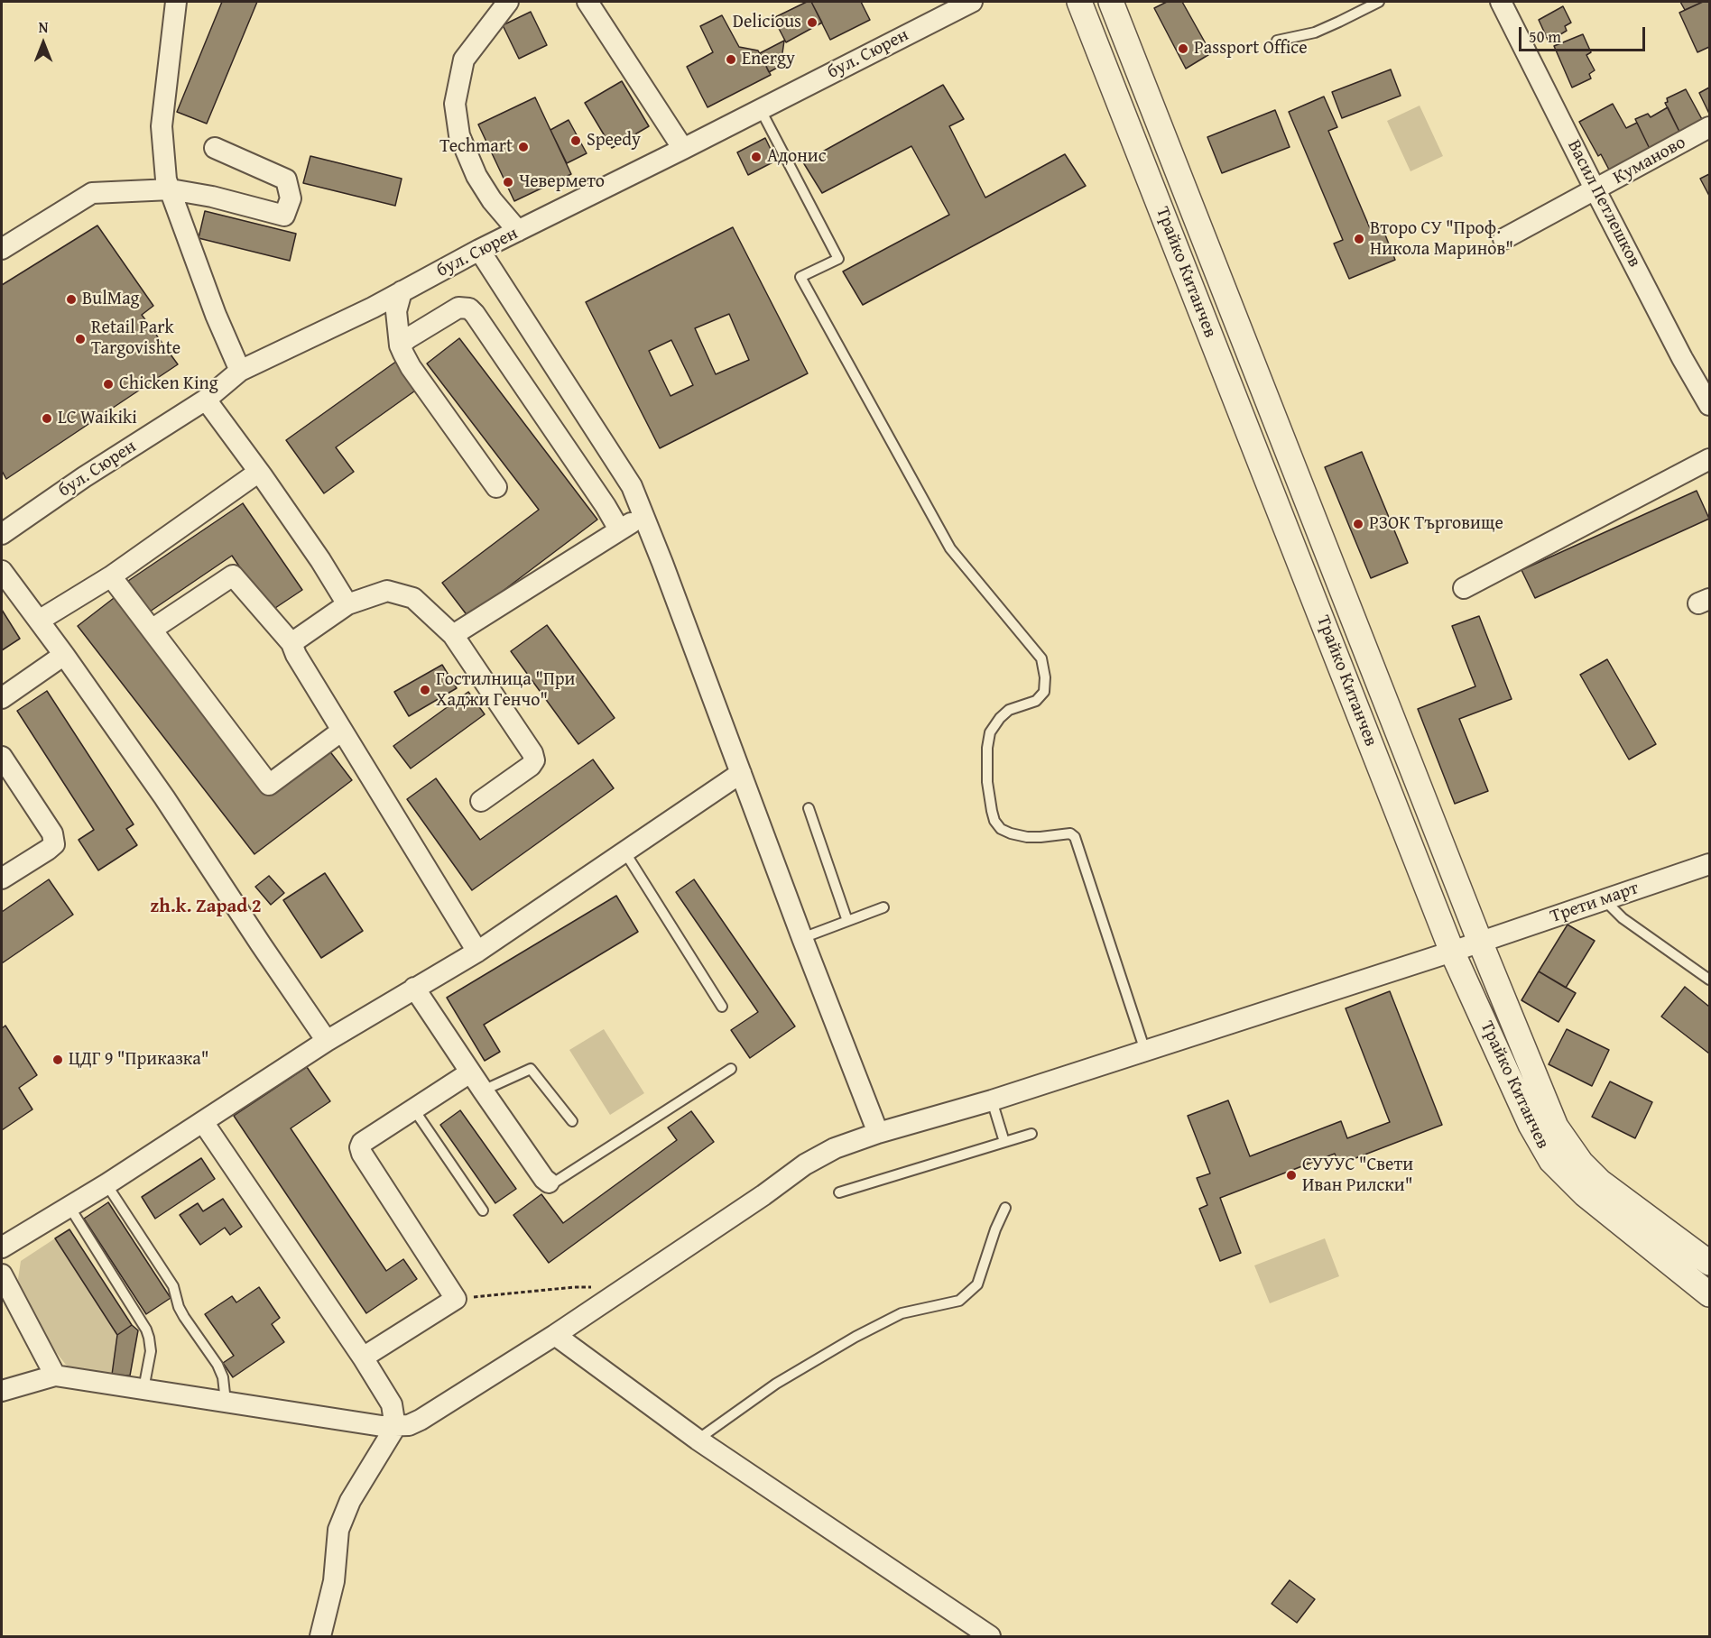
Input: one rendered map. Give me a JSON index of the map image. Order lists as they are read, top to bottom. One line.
{"streets":{"street":["бул. Сюрен","Куманово","Васил Петлешков","Трайко Китанчев","Трети март"]},"crossings":[["Куманово","Васил Петлешков"],["Трайко Китанчев","Трети март"]],"districts":["zh.k. Zapad 2"],"places":["Delicious","Passport Office","Energy","Speedy","Techmart","Адонис","Чевермето","Второ СУ \"Проф. Никола Маринов\"","BulMag","Retail Park Targovishte","Chicken King","LC Waikiki","РЗОК Търговище","Гостилница \"При Хаджи Генчо\"","ЦДГ 9 \"Приказка\"","СУУУС \"Свети Иван Рилски\""],"scale_bar":"50 m","north":"top"}
